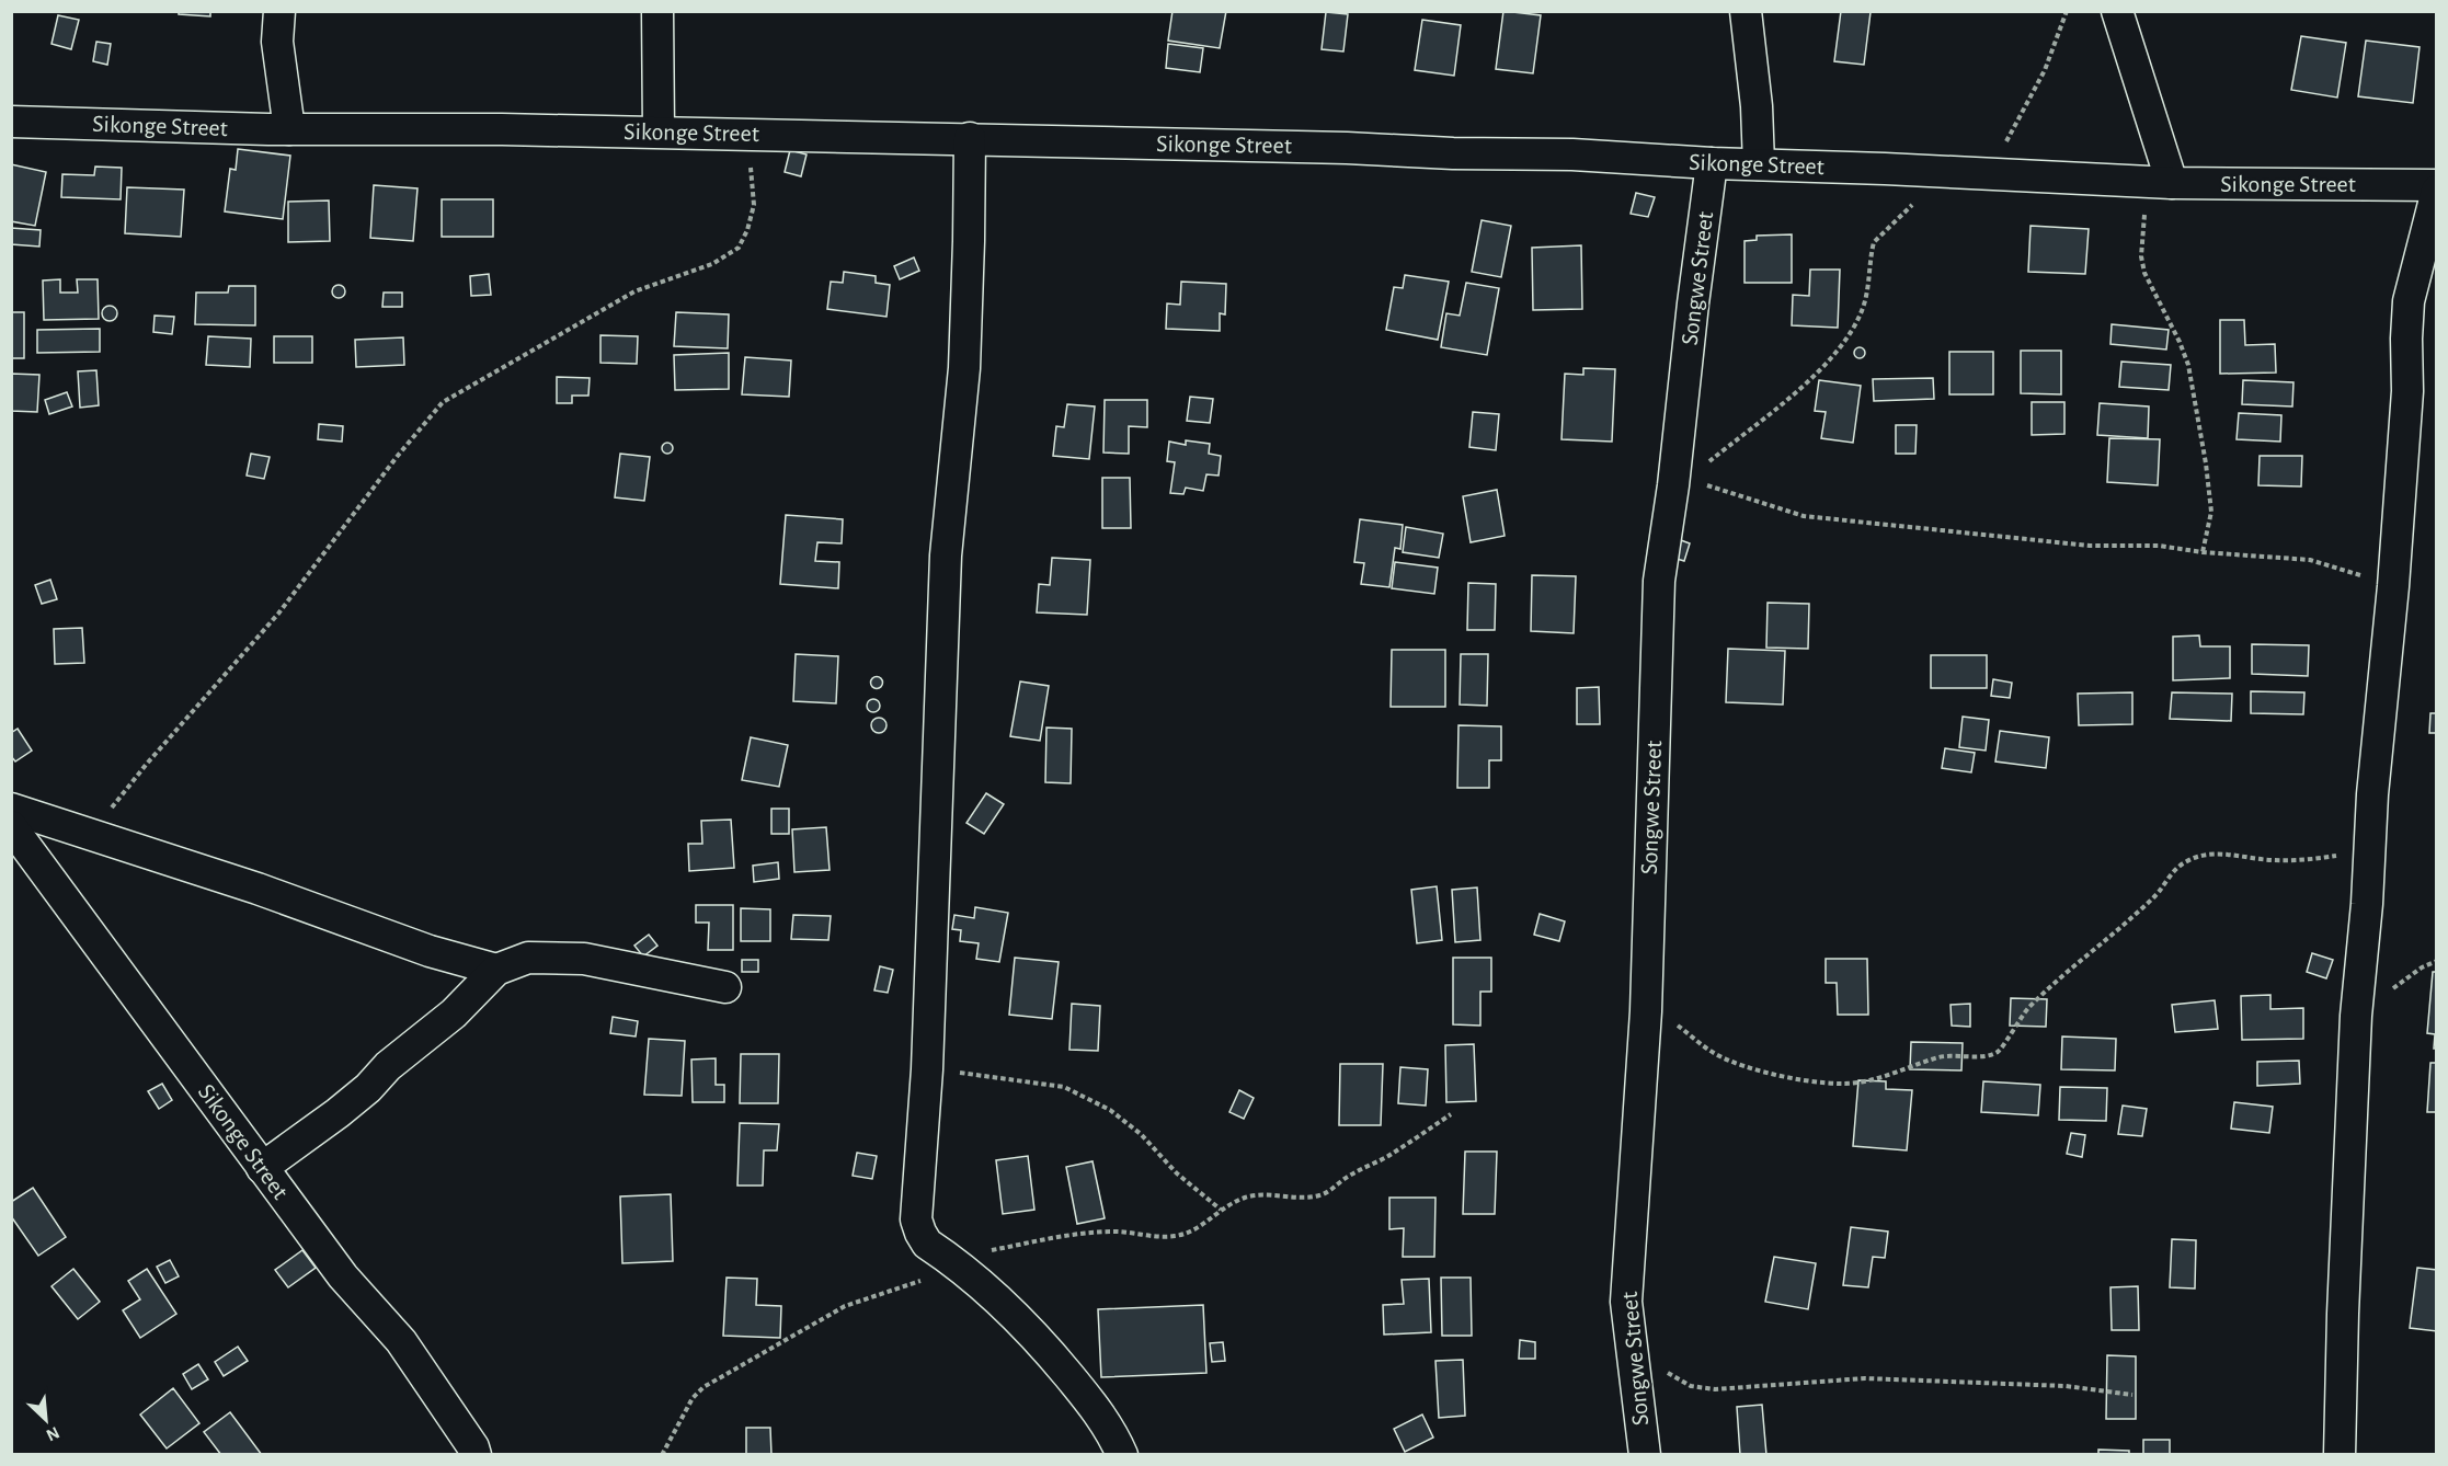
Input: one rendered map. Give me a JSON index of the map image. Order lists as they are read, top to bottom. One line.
{"streets":{"street":["Sikonge Street","Songwe Street"]},"crossings":[["Sikonge Street","Songwe Street"]],"north":"bottom right"}
